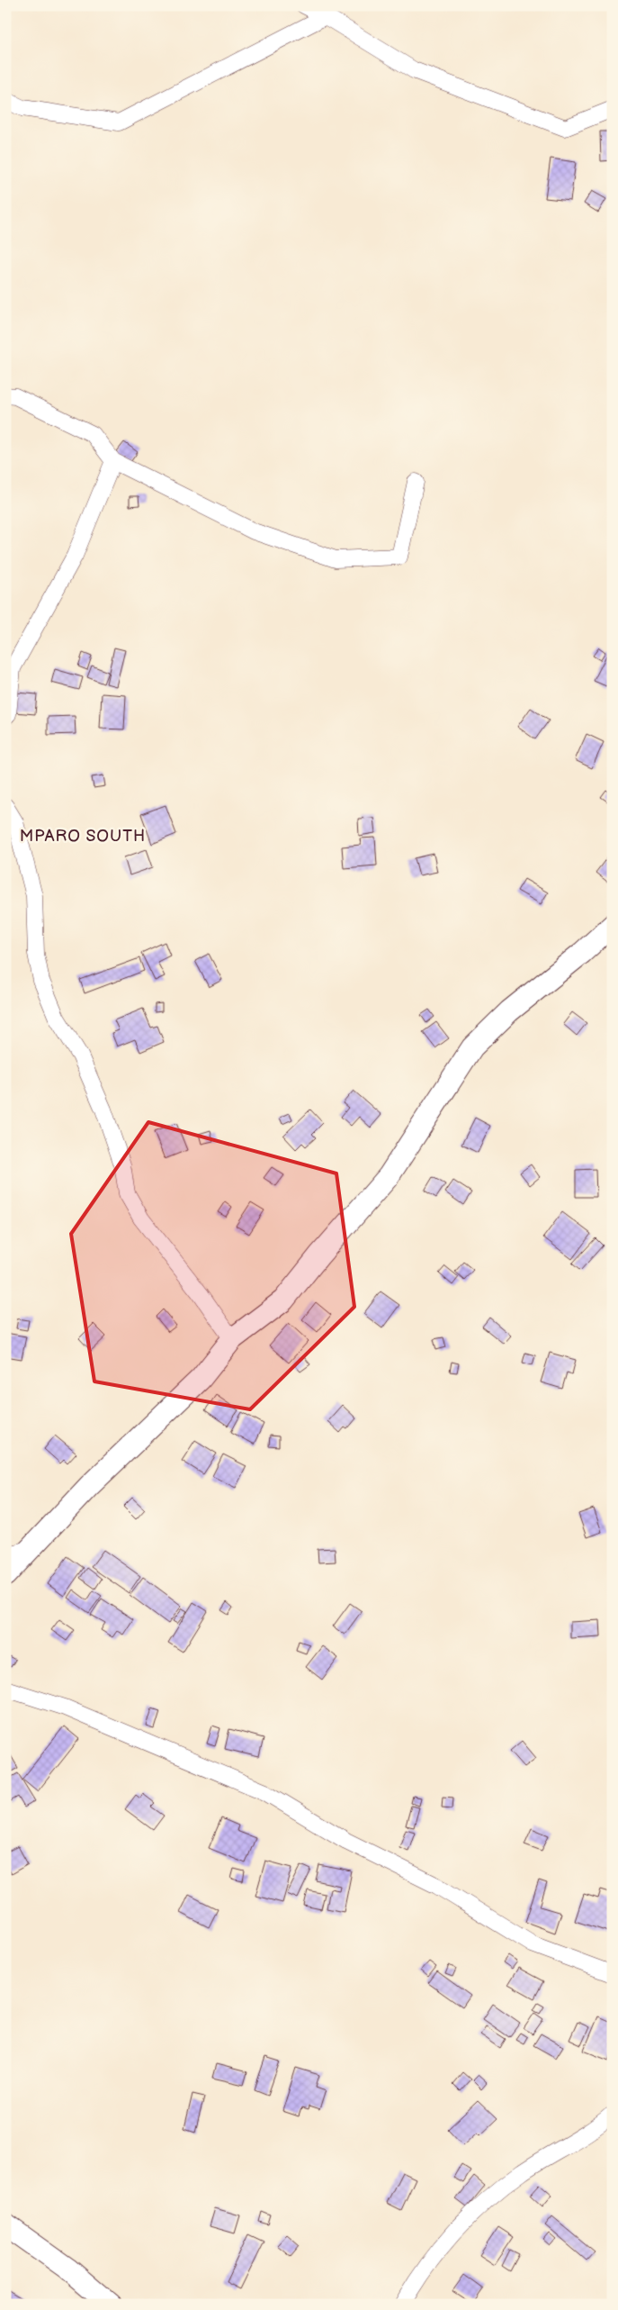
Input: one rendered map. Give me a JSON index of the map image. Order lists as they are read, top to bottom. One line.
{"districts":["MPARO SOUTH"]}
